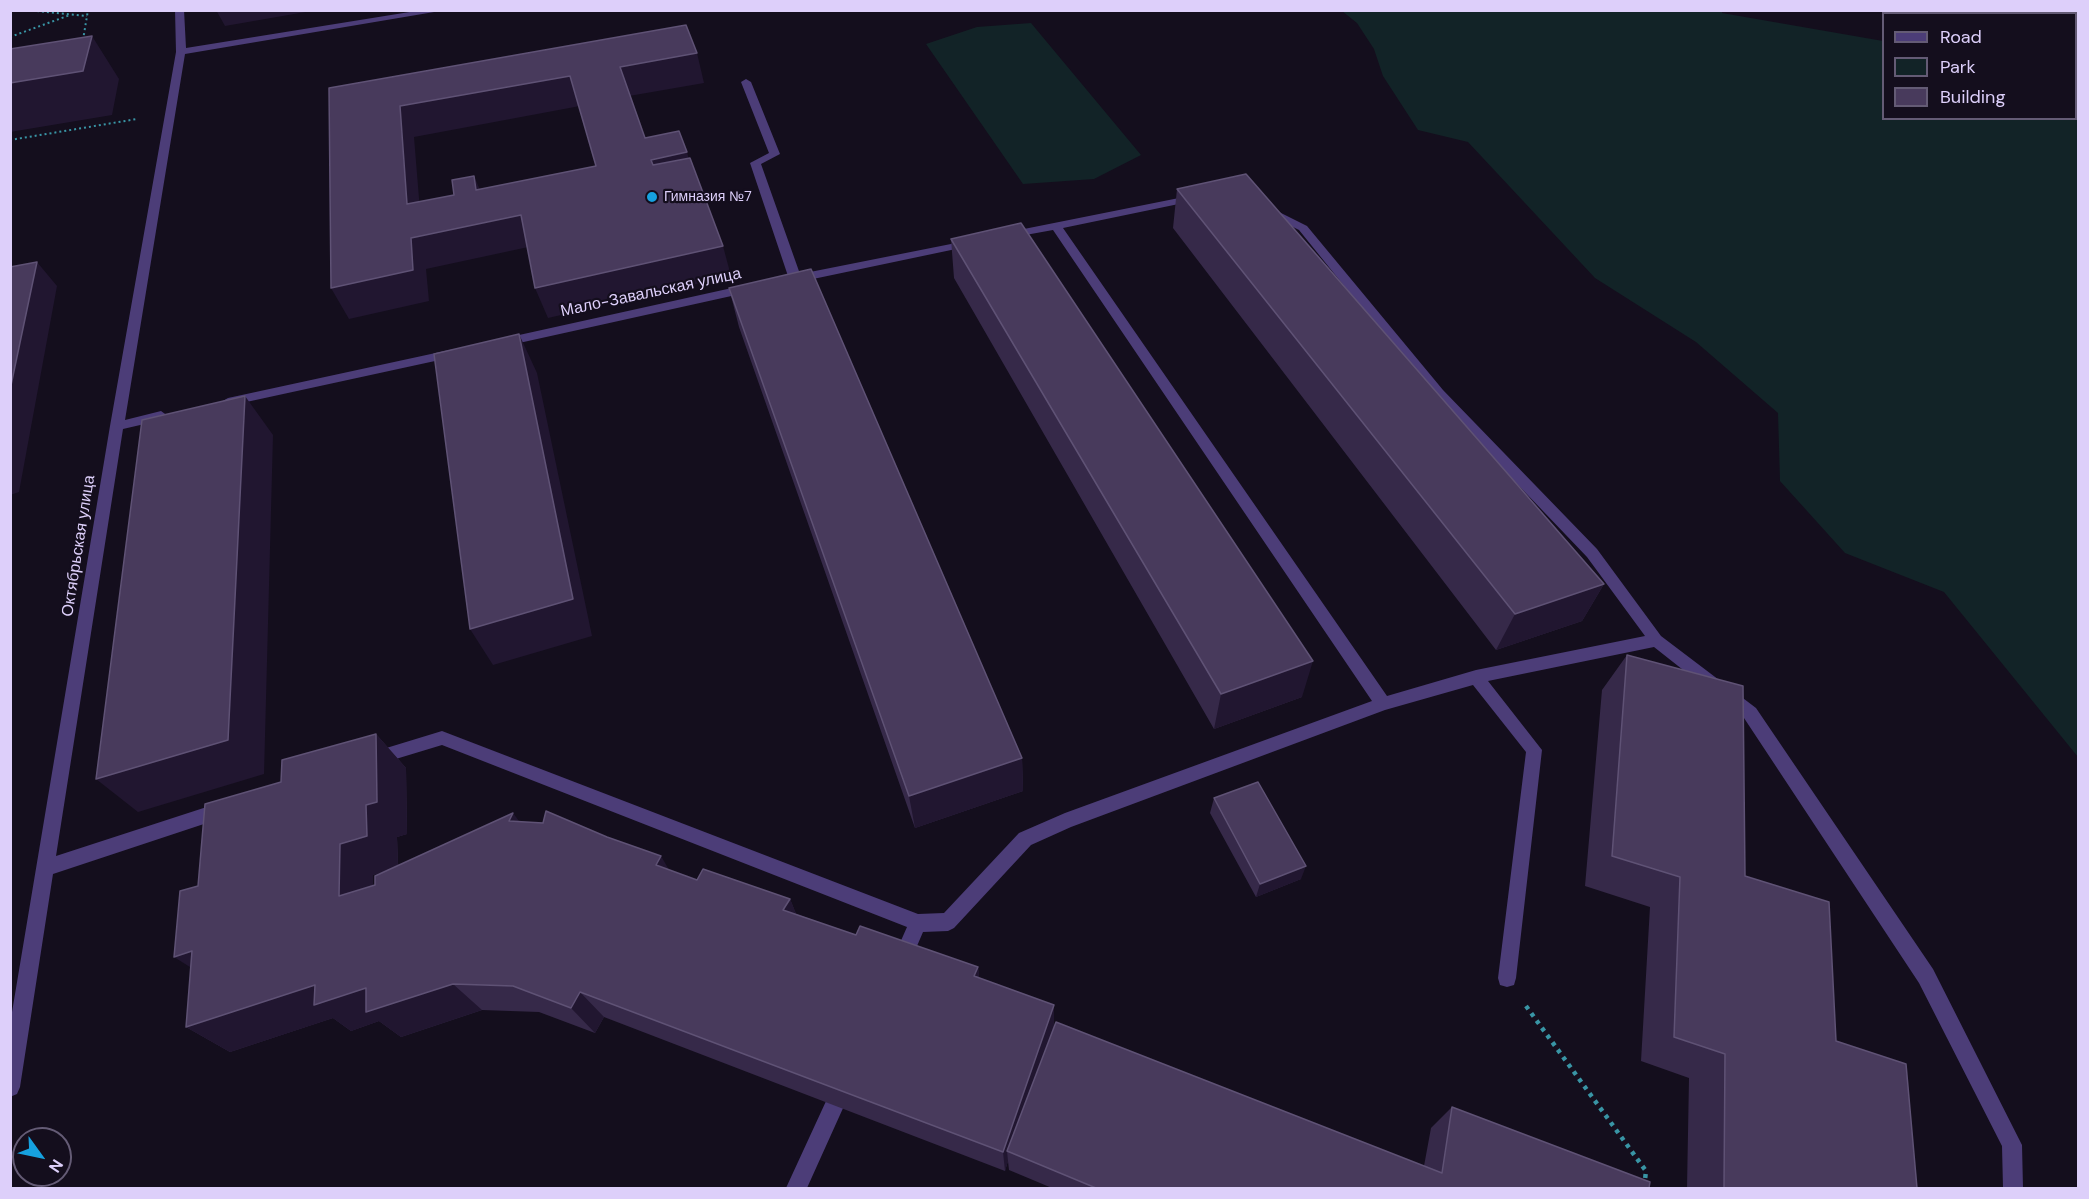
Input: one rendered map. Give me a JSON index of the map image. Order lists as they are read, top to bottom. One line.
{"streets":{"street":["Мало-Завальская улица","Октябрьская улица"]},"places":["Гимназия №7"],"legend":["Road","Park","Building"],"north":"bottom right"}
